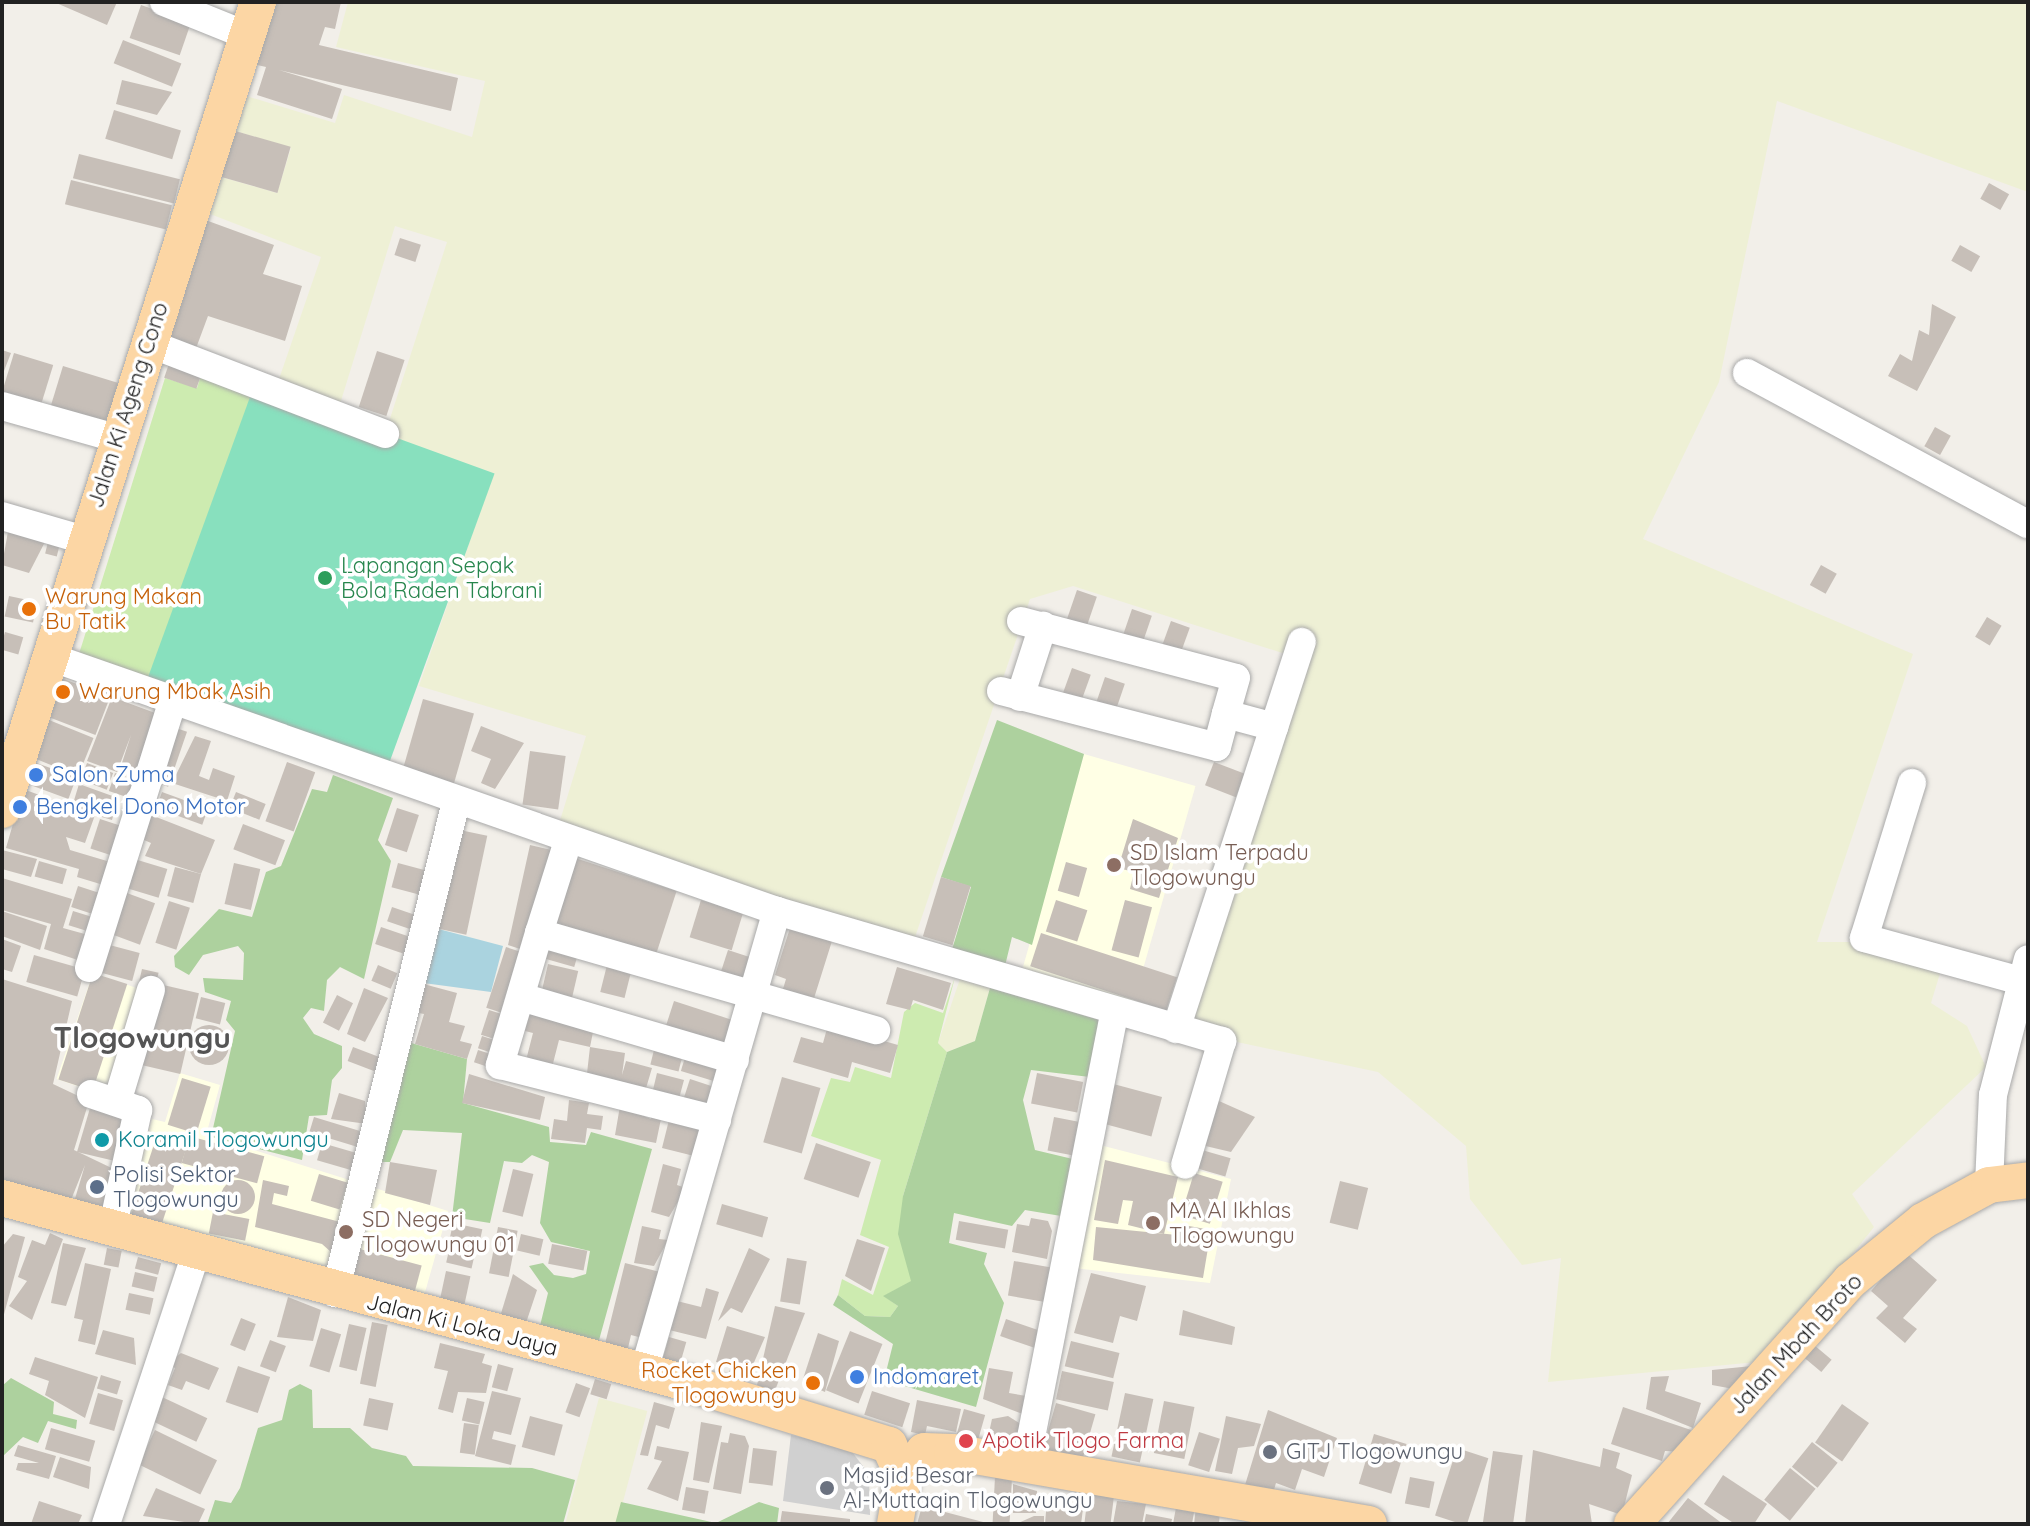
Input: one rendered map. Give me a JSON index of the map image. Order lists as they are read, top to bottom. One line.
{"streets":{"main road":["Jalan Ki Ageng Cono","Jalan Ki Loka Jaya","Jalan Mbah Broto"]},"districts":["Tlogowungu"],"places":["Lapangan Sepak Bola Raden Tabrani","Warung Makan Bu Tatik","Warung Mbak Asih","Salon Zuma","Bengkel Dono Motor","SD Islam Terpadu Tlogowungu","Koramil Tlogowungu","Polisi Sektor Tlogowungu","MA Al Ikhlas Tlogowungu","SD Negeri Tlogowungu 01","Indomaret","Rocket Chicken Tlogowungu","Apotik Tlogo Farma","GITJ Tlogowungu","Masjid Besar Al-Muttaqin Tlogowungu"]}
